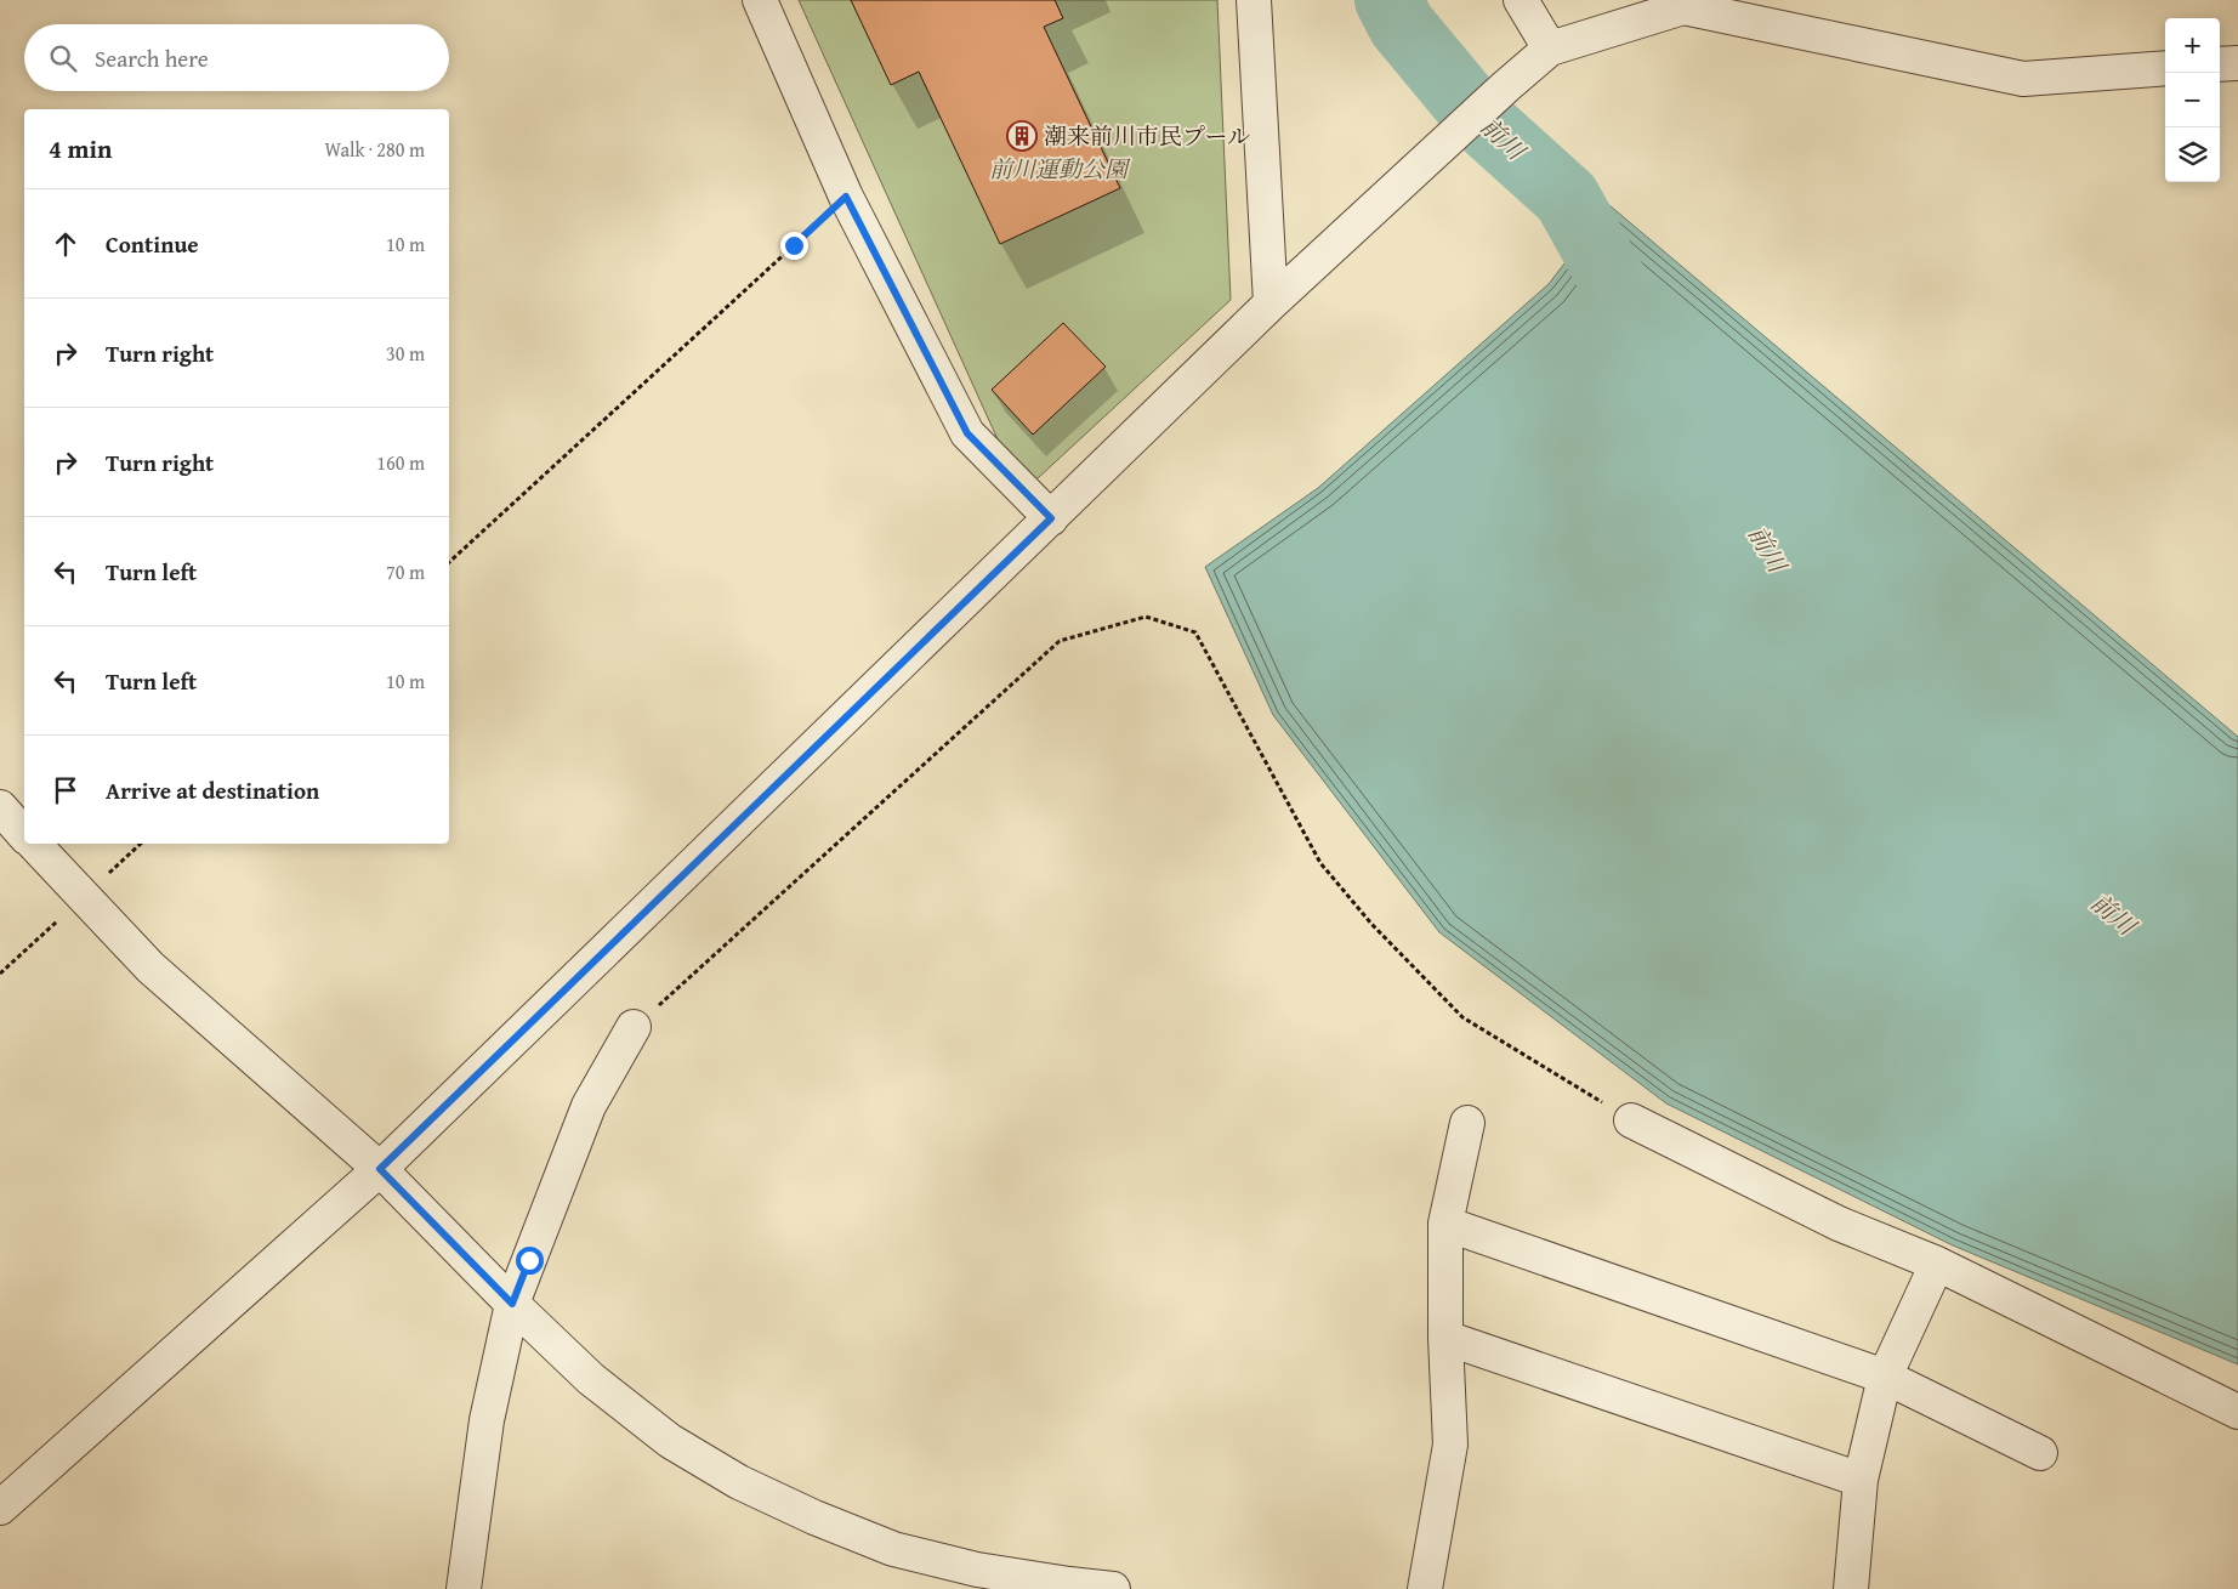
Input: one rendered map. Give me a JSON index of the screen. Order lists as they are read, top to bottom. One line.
{"water":["前川"],"parks":["前川運動公園"],"places":{"building":["潮来前川市民プール"]},"page":{"map_buttons":["+","−"],"search":"Search here","heading":["4 min","Walk · 280 m"],"list":[["Continue","10 m"],["Turn right","30 m"],["Turn right","160 m"],["Turn left","70 m"],["Turn left","10 m"],"Arrive at destination"]}}
